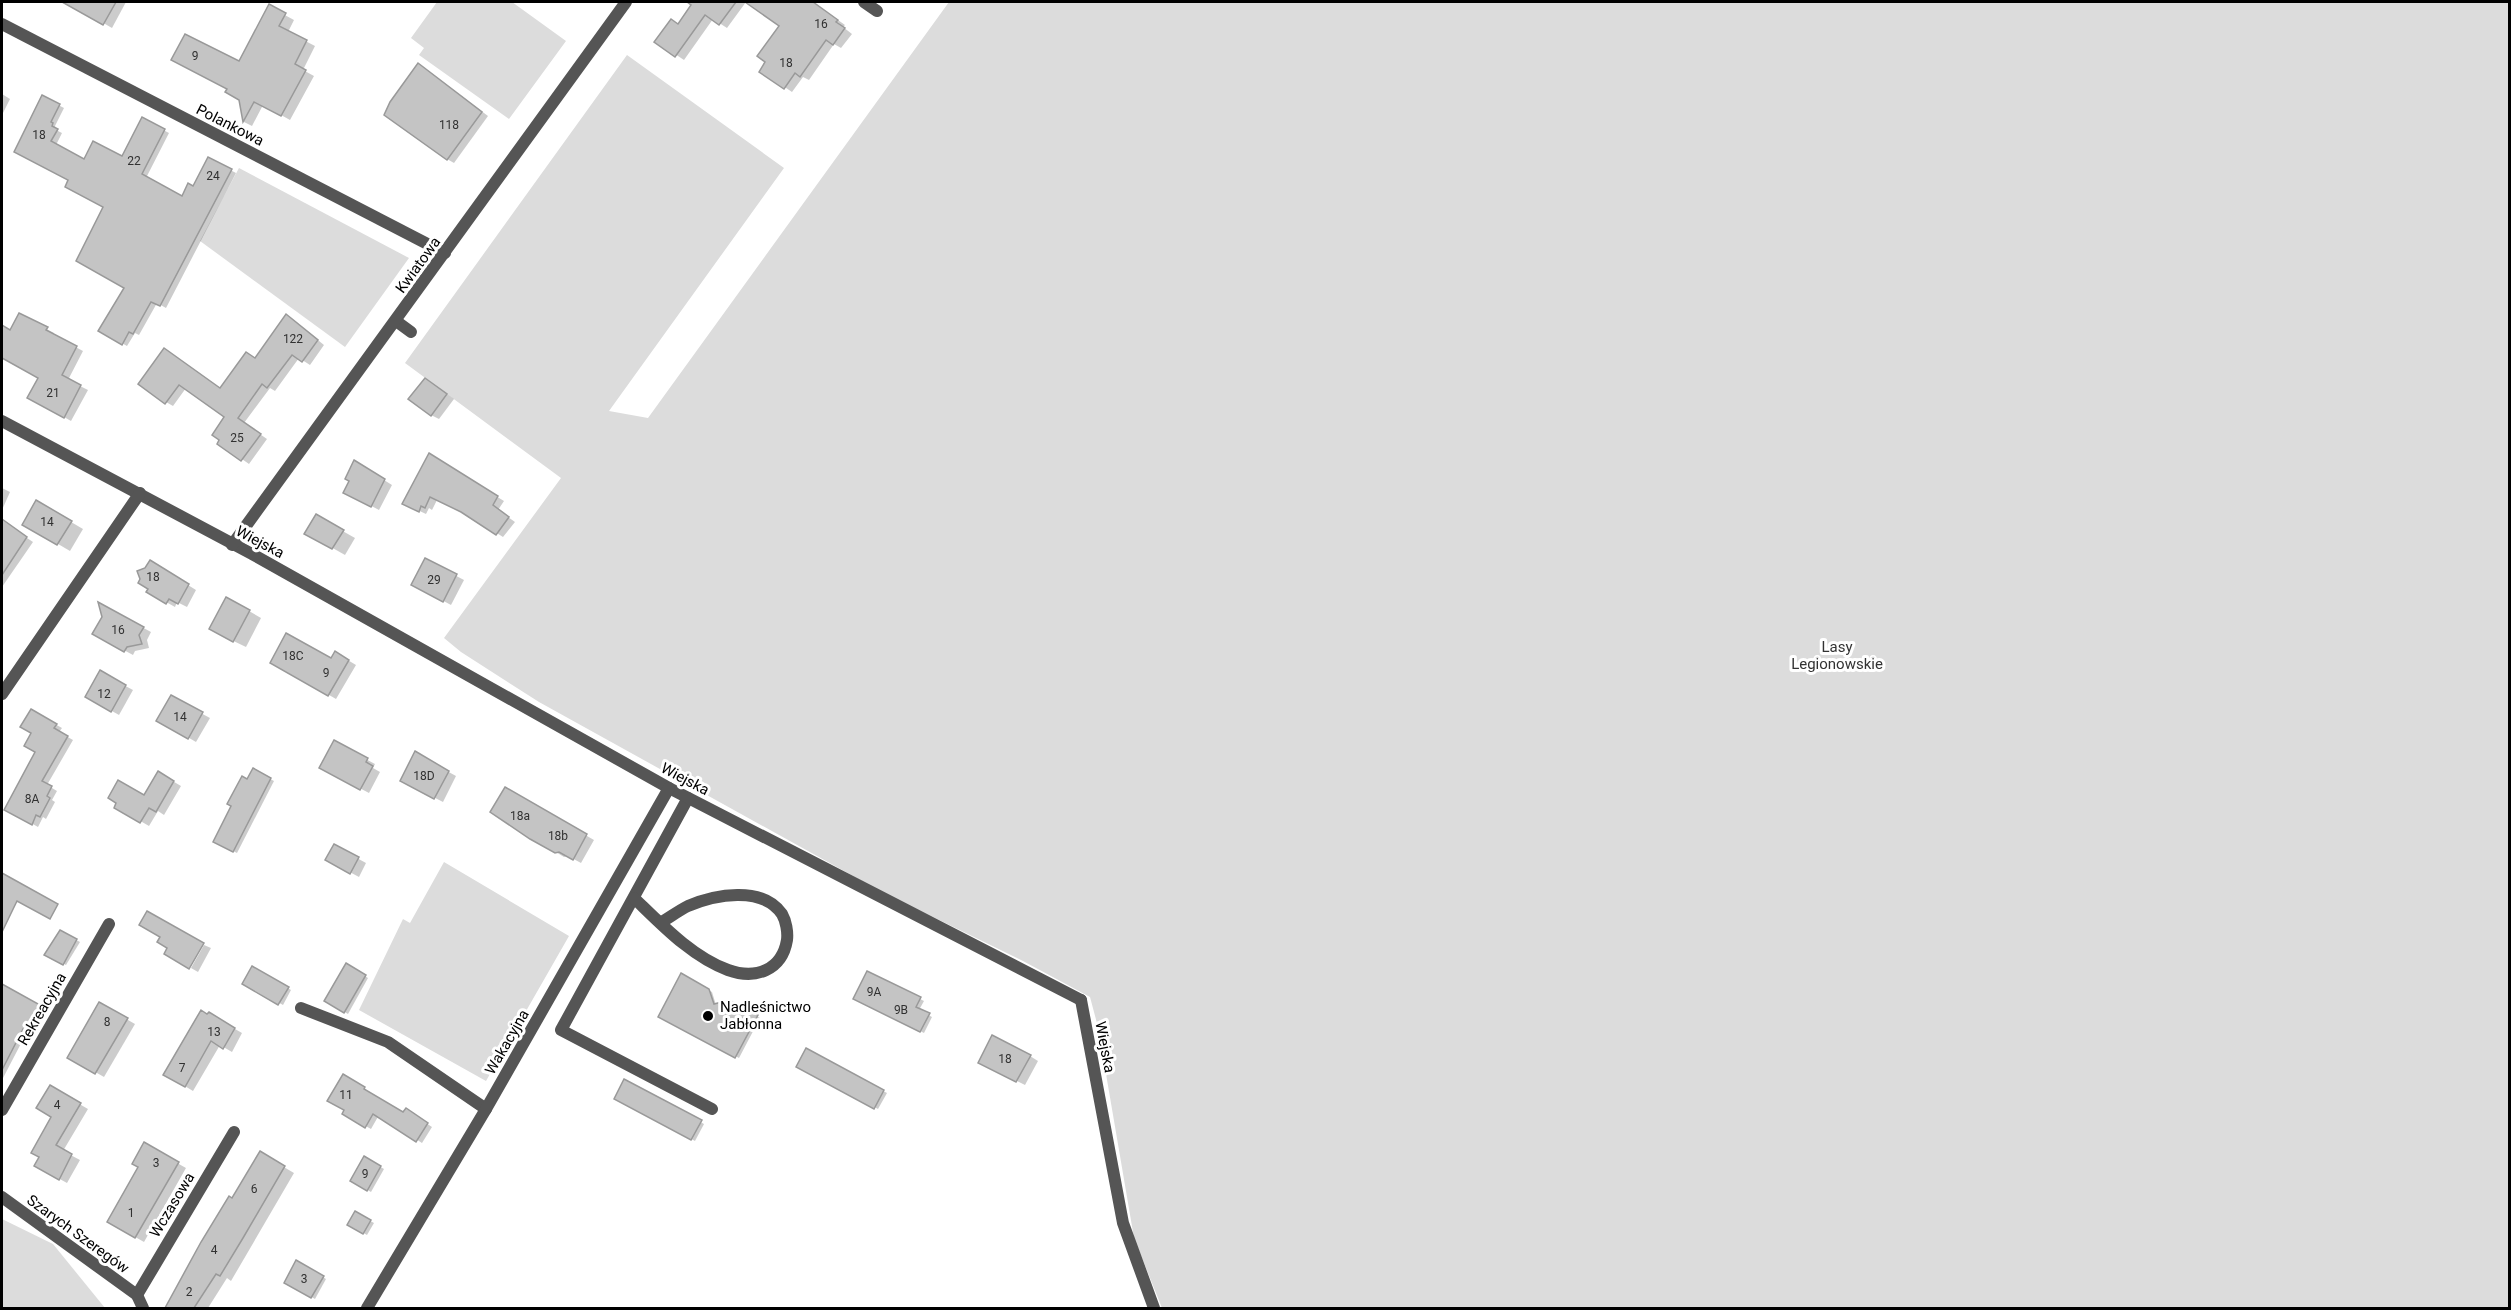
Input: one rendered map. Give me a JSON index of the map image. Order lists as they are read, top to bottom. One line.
{"streets":{"street":["Polankowa","Kwiatowa","Wiejska","Rekreacyjna","Wakacyjna","Wczasowa","Szarych Szeregów"]},"crossings":[["Polankowa","Kwiatowa"],["Kwiatowa","Wiejska"],["Wiejska","Wakacyjna"],["Wczasowa","Szarych Szeregów"]],"parks":["Lasy Legionowskie"],"places":["Nadleśnictwo Jabłonna"],"house_numbers":["16","9","18","118","18","22","24","122","21","25","14","18","29","16","18C","9","12","14","18D","8A","18a","18b","9A","9B","8","13","18","7","11","4","3","9","6","1","4","3","2"]}
